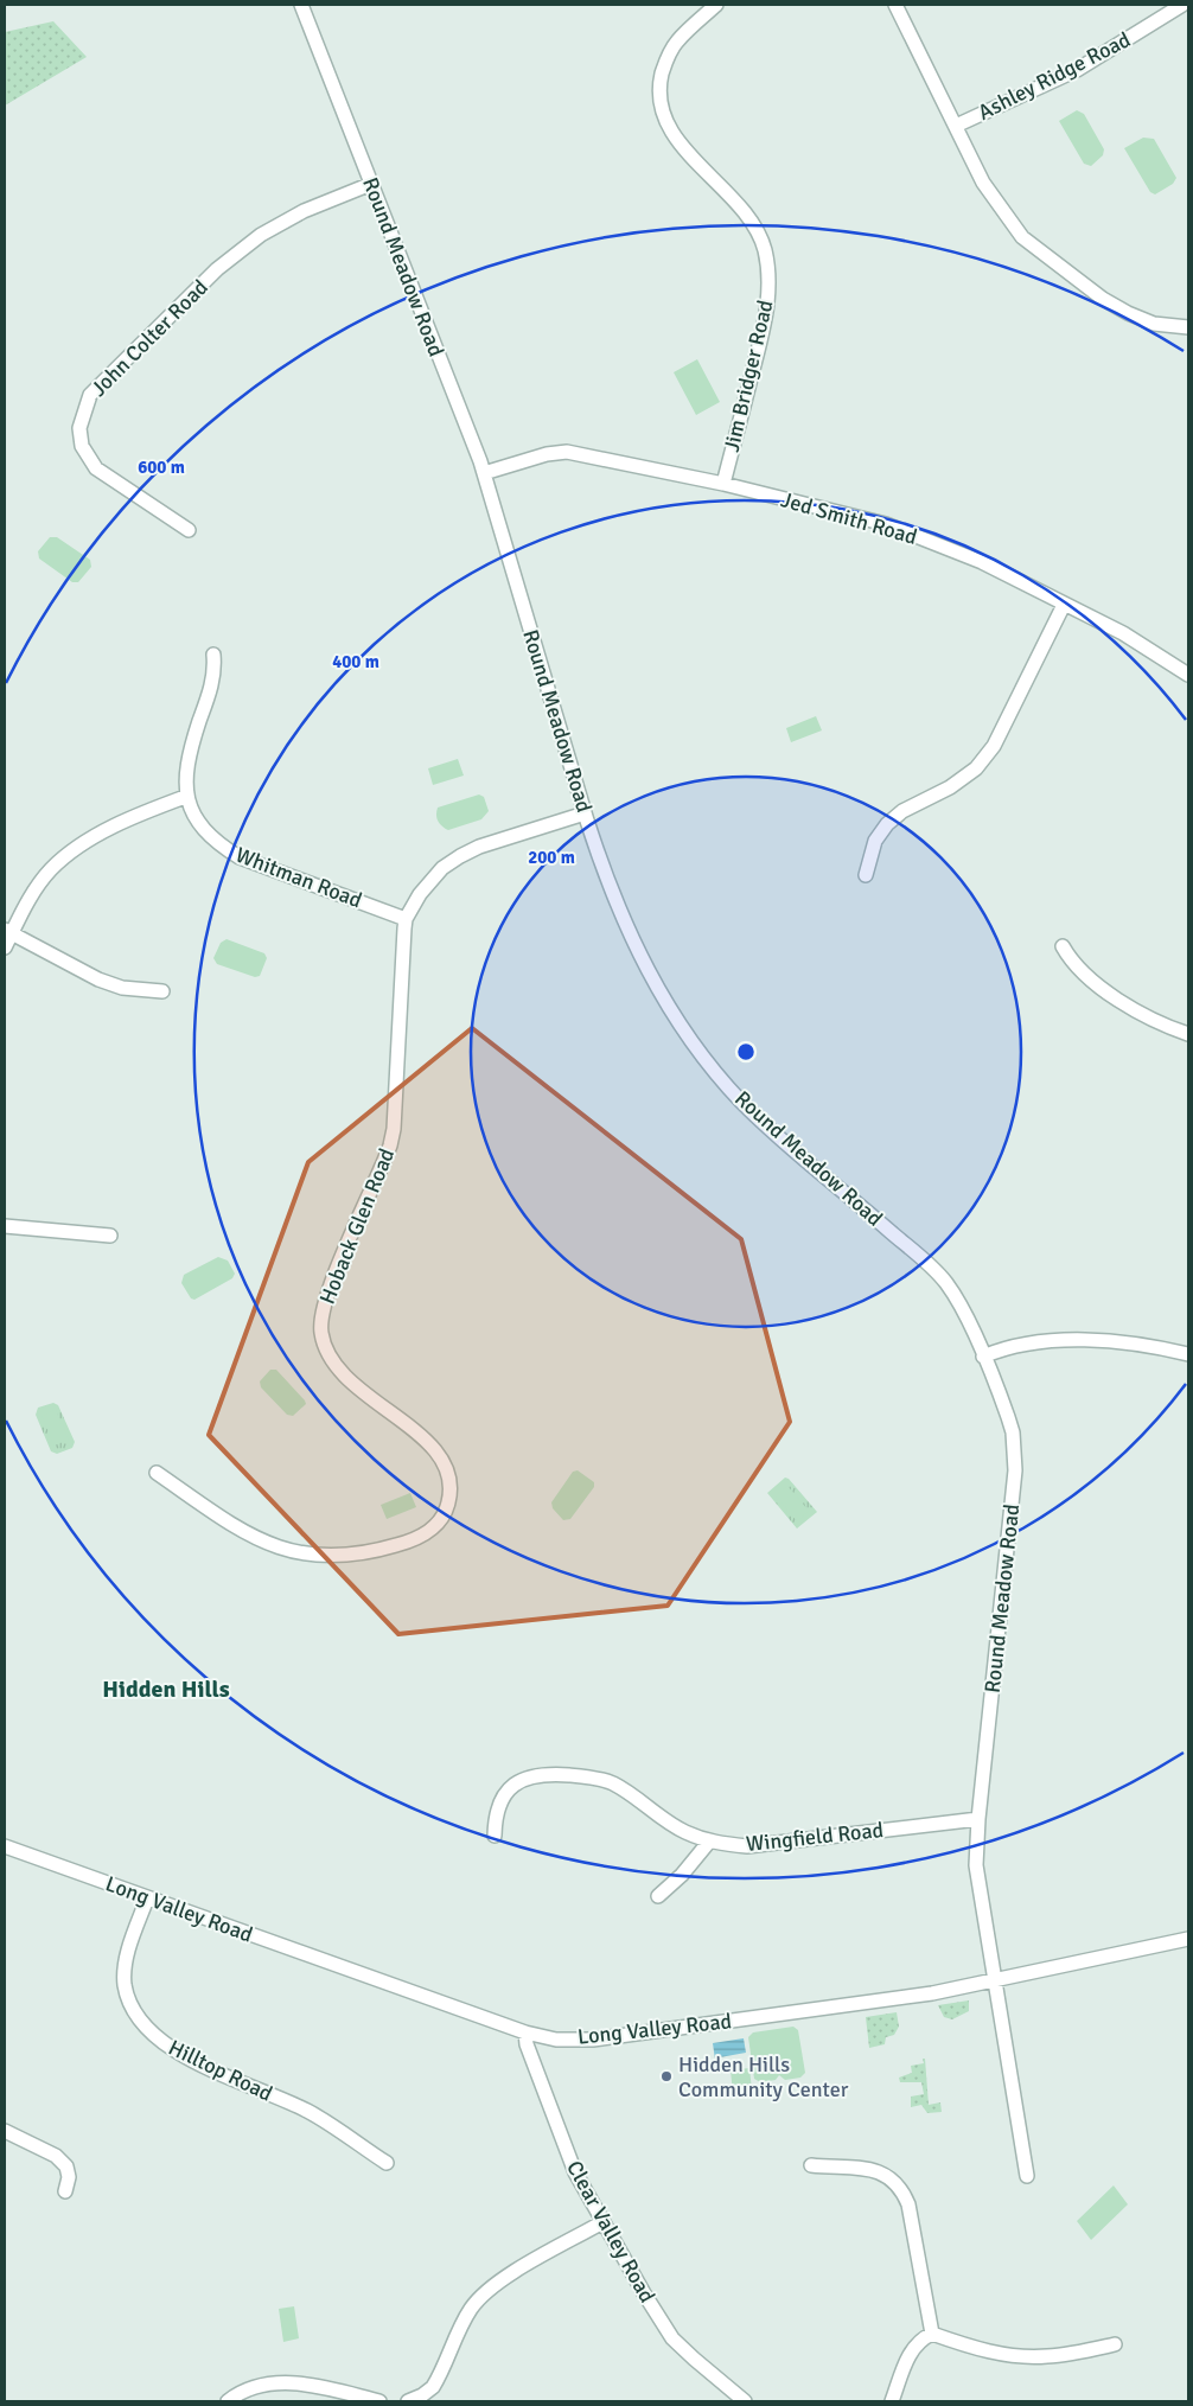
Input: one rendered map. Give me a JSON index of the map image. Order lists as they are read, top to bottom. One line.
{"streets":{"street":["Ashley Ridge Road","Round Meadow Road","John Colter Road","Jim Bridger Road","Jed Smith Road","Whitman Road","Hoback Glen Road","Wingfield Road","Long Valley Road","Hilltop Road","Clear Valley Road"]},"crossings":[["Round Meadow Road","John Colter Road"],["Round Meadow Road","Jed Smith Road"],["Round Meadow Road","Wingfield Road"],["Round Meadow Road","Long Valley Road"],["Jim Bridger Road","Jed Smith Road"],["Whitman Road","Hoback Glen Road"],["Long Valley Road","Hilltop Road"],["Long Valley Road","Clear Valley Road"]],"districts":["Hidden Hills"],"places":["Hidden Hills Community Center"],"rings":["600 m","400 m","200 m"]}
